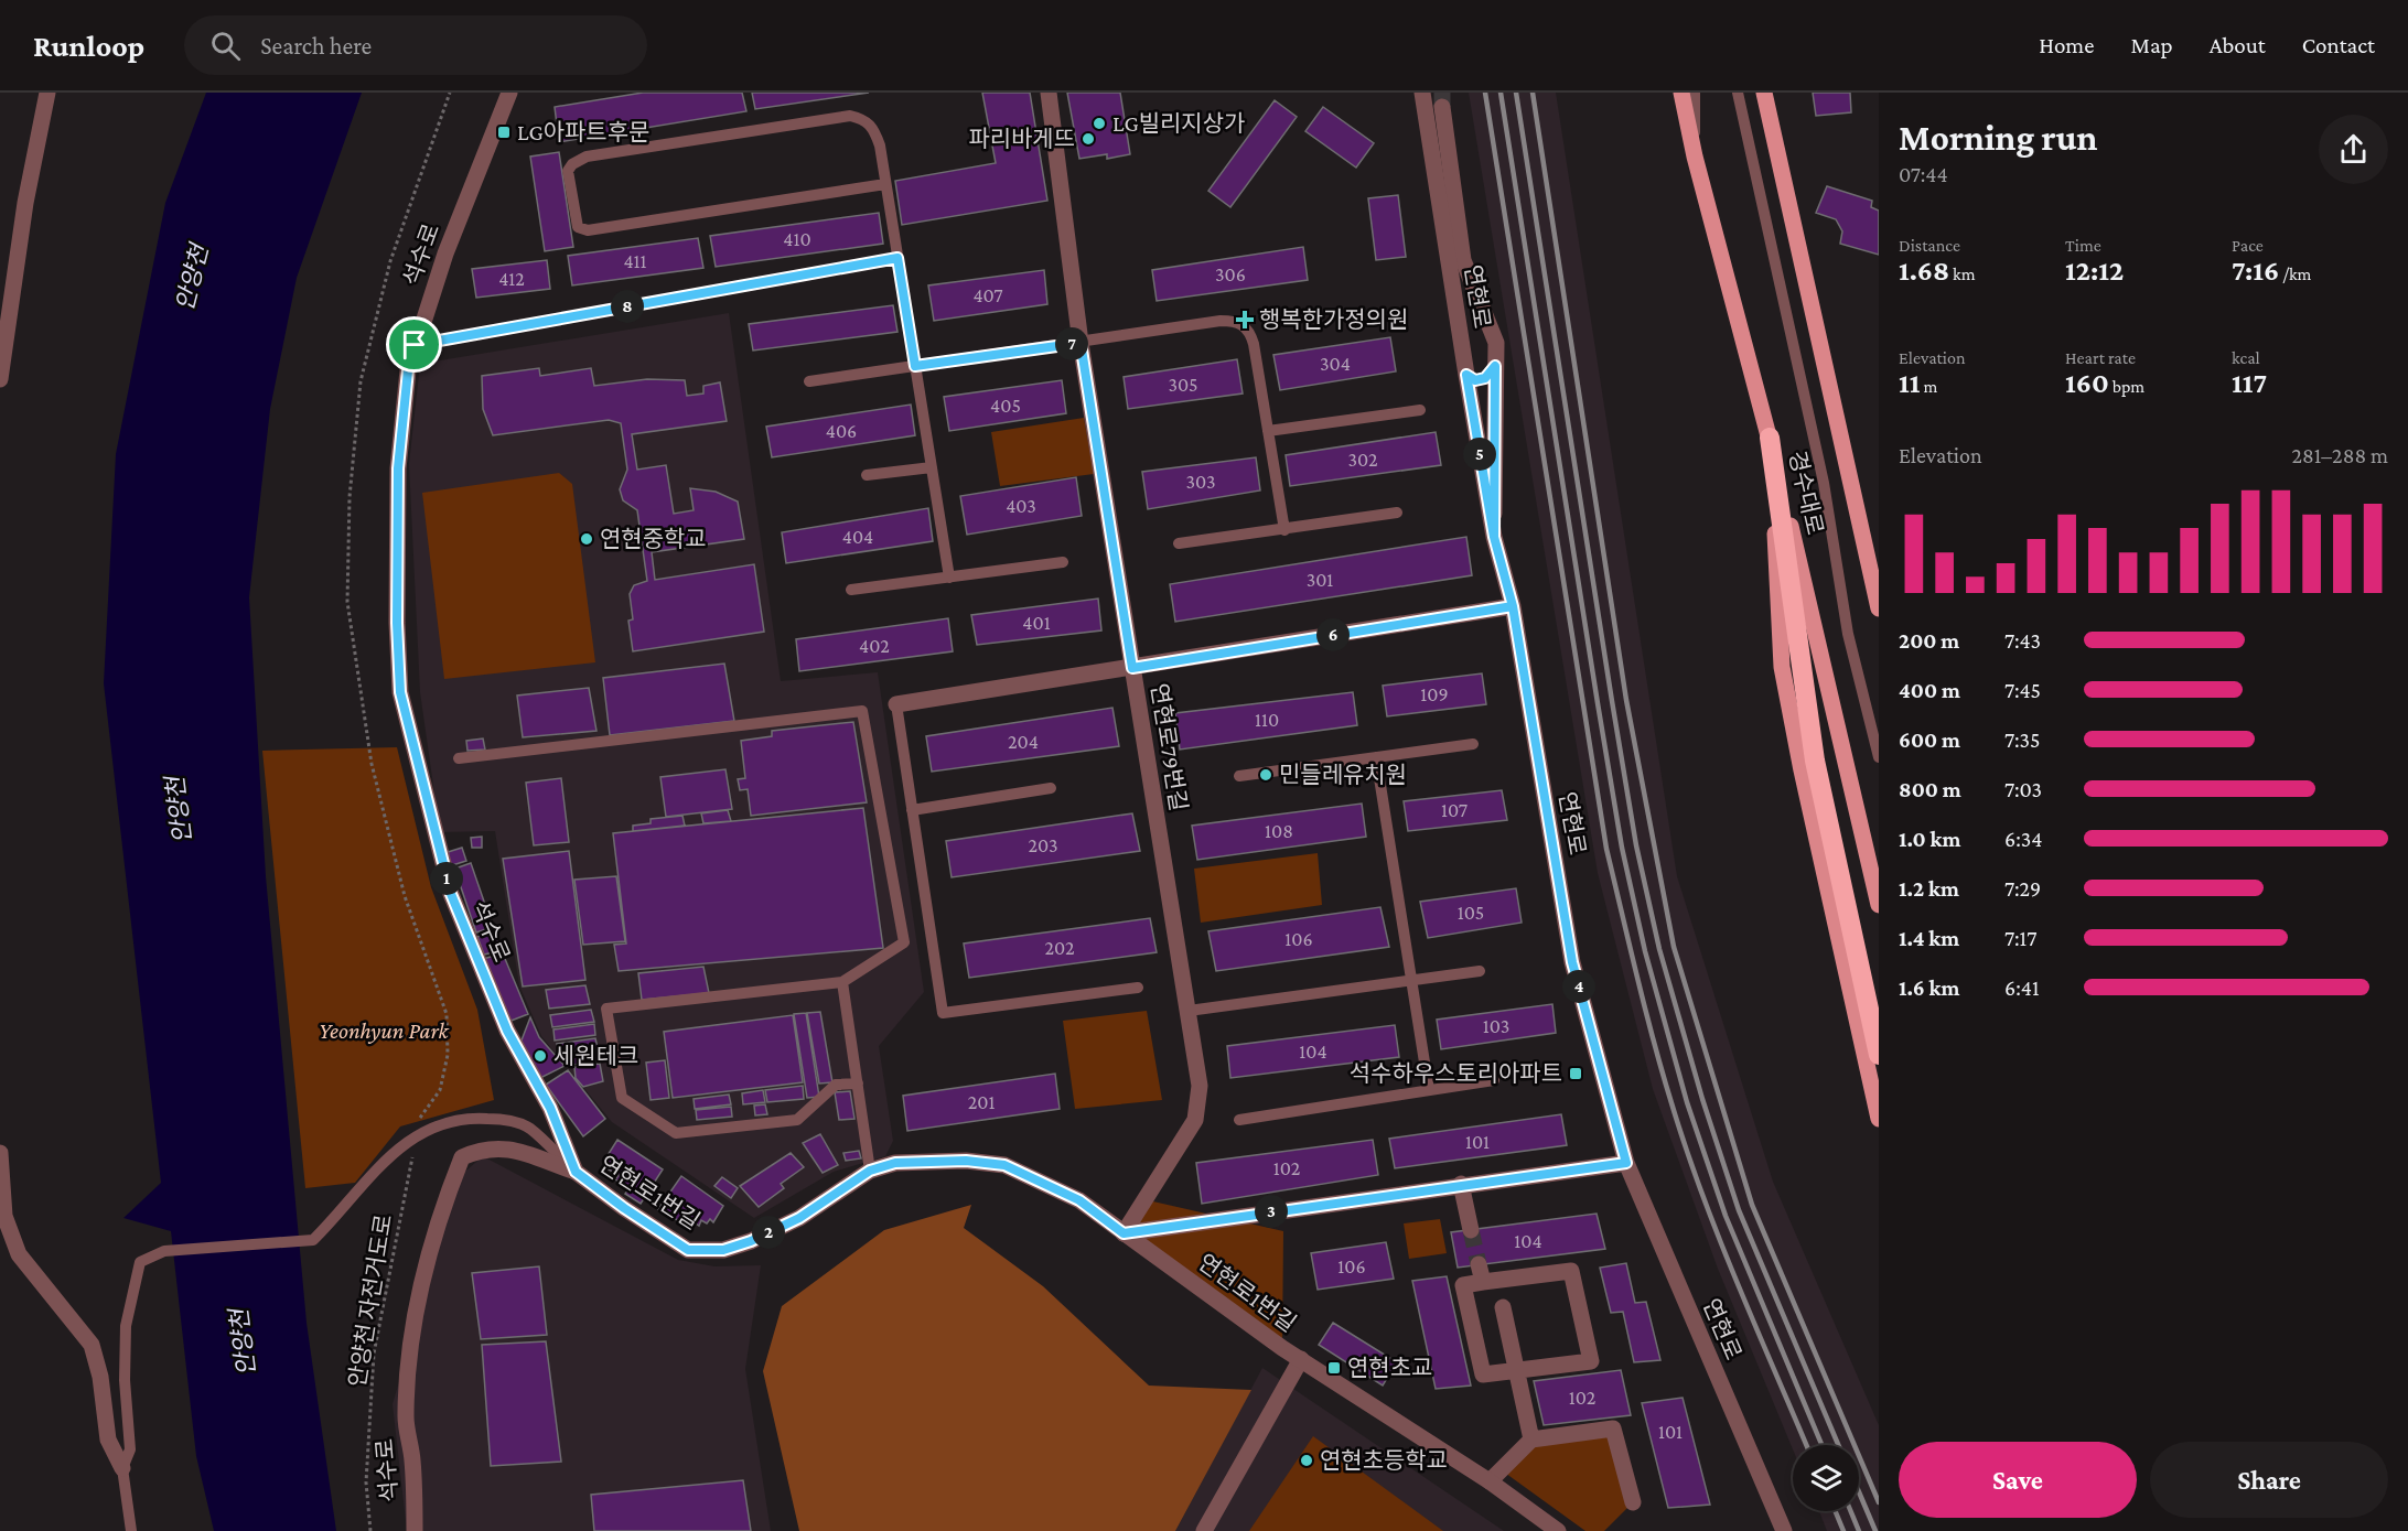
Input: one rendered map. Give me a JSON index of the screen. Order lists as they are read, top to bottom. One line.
{"streets":{"main road":["경수대로"],"street":["석수로","연현로","연현로79번길","연현로1번길"],"path":["안양천 자전거도로"]},"crossings":[["석수로","연현로1번길"],["연현로79번길","연현로1번길"]],"water":["안양천"],"parks":["Yeonhyun Park"],"places":{"other":["LG빌리지상가","파리바게뜨","연현중학교","민들레유치원","세원테크","연현초등학교"],"transit":["LG아파트후문","석수하우스토리아파트","연현초교"],"health":["행복한가정의원"]},"house_numbers":["410","411","306","412","407","304","305","405","406","302","303","403","404","301","401","402","109","110","204","107","108","203","105","106","202","103","104","201","101","102","104","106","102","101"],"page":{"header":"Runloop","search":"Search here","nav":["Home","Map","About","Contact"],"heading":["Morning run","07:44"],"stats":[["Distance","1.68 km"],["Time","12:12"],["Pace","7:16 /km"],["Elevation","11 m"],["Heart rate","160 bpm"],["kcal","117"]],"pins":["8","7","5","6","1","4","3","2"],"chart":["Elevation","281–288 m"],"list":[{"name":"200 m","note":"7:43"},{"name":"400 m","note":"7:45"},{"name":"600 m","note":"7:35"},{"name":"800 m","note":"7:03"},{"name":"1.0 km","note":"6:34"},{"name":"1.2 km","note":"7:29"},{"name":"1.4 km","note":"7:17"},{"name":"1.6 km","note":"6:41"}],"buttons":["Save","Share"]}}
